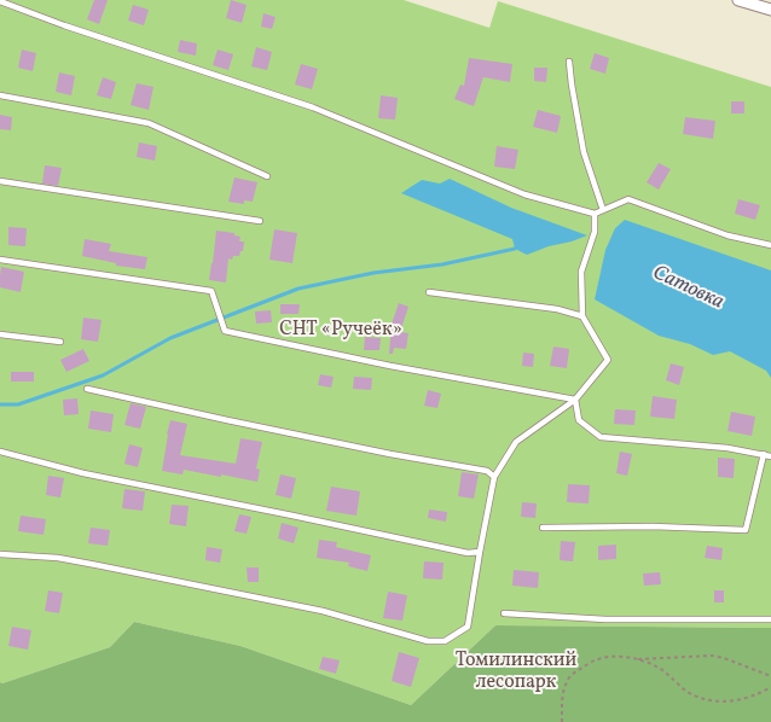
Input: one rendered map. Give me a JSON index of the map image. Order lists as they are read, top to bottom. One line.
{"water":["Сатовка"],"parks":["СНТ «Ручеёк»","Томилинский лесопарк"]}
